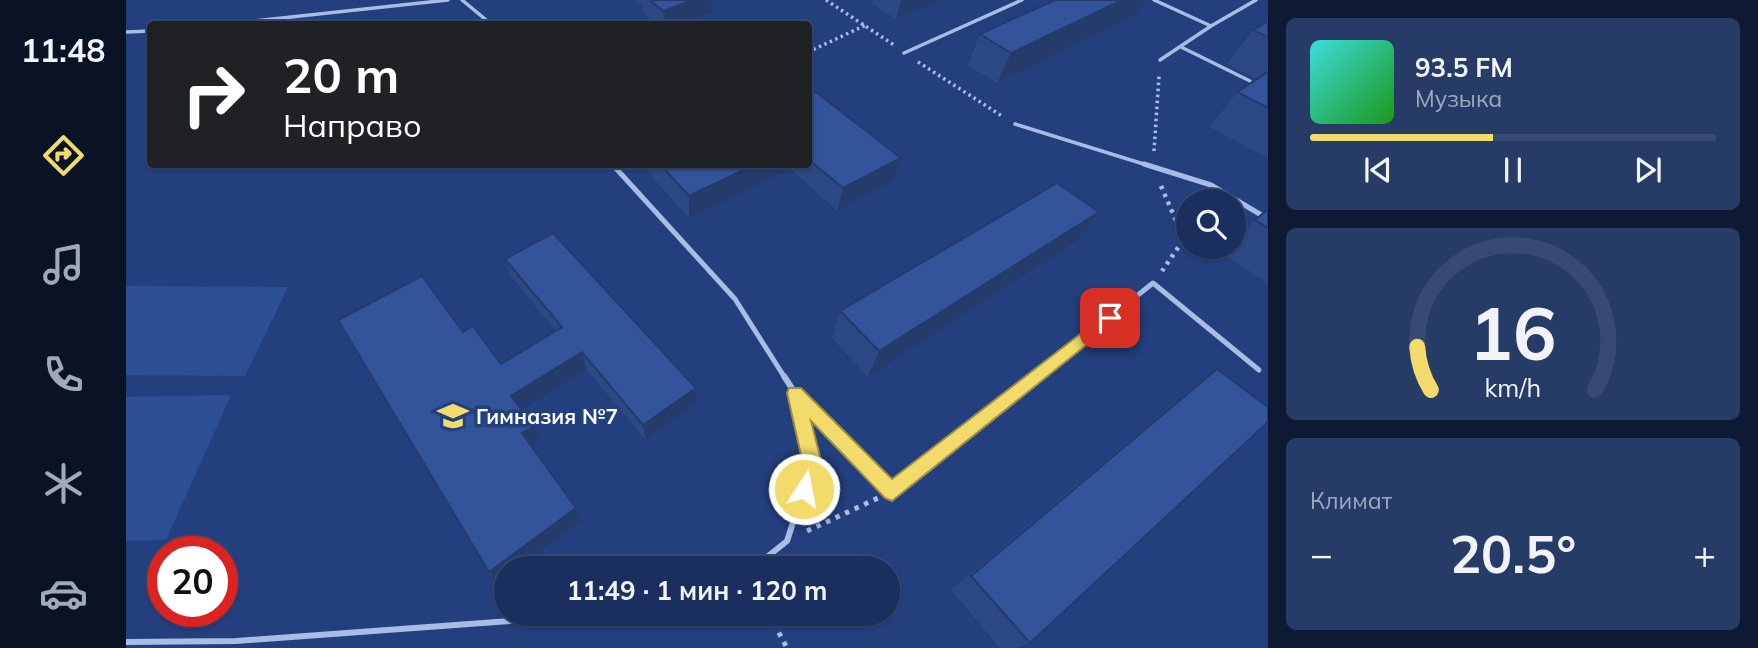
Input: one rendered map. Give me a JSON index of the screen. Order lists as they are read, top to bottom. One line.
{"places":{"school or university":["Гимназия №7"]},"page":{"tabs":"11:48","turn":["20 m","Направо"],"song":["93.5 FM","Музыка"],"tile":"Климат","heat":["−","20.5°","+"],"limit":"20","trip":"11:49 · 1 мин · 120 m","gauge":["16","km/h"]}}
